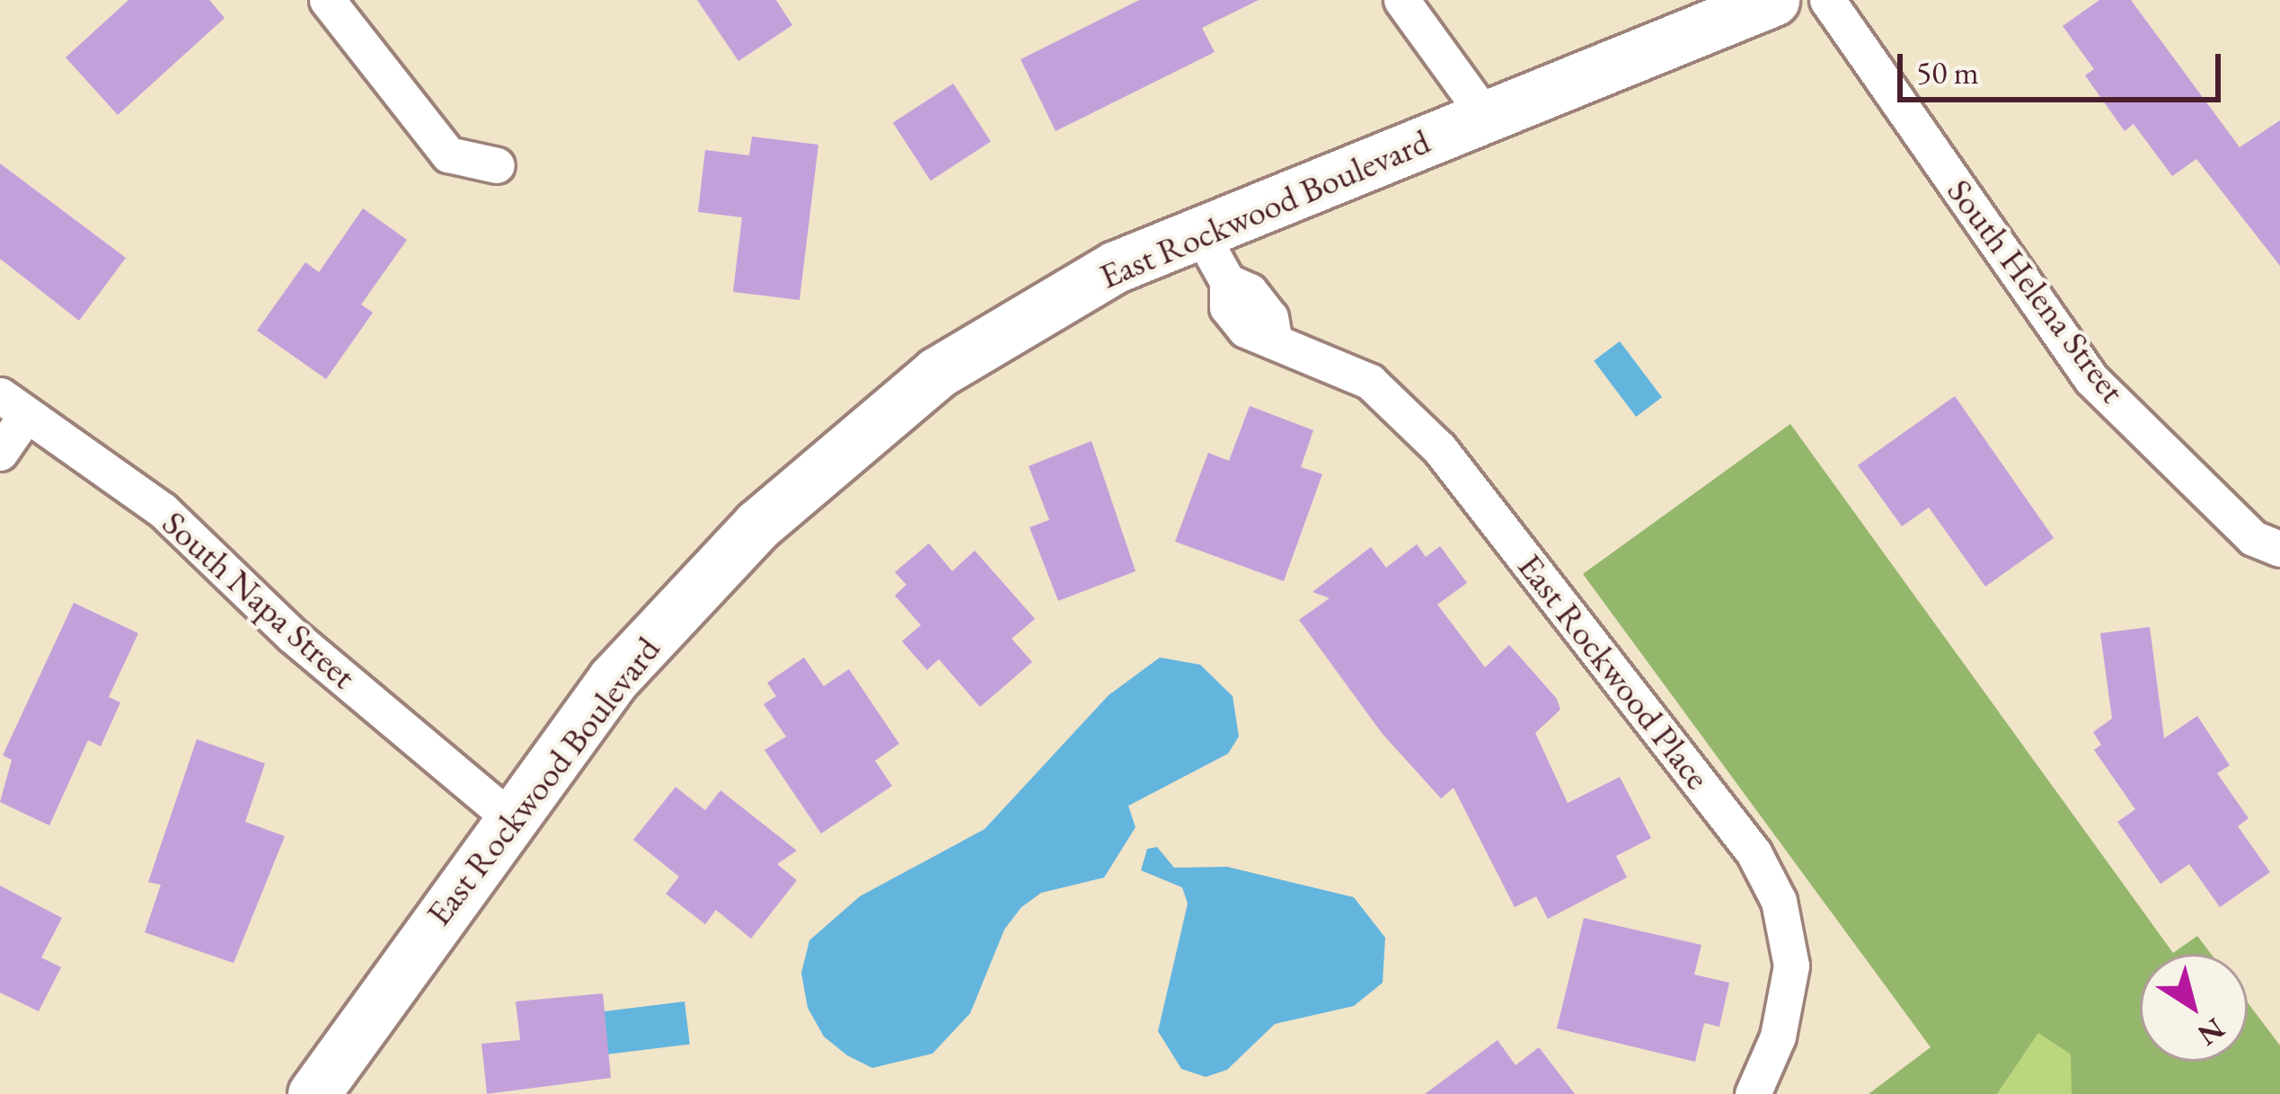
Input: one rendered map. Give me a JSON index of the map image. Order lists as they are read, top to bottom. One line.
{"streets":{"street":["East Rockwood Boulevard","South Helena Street","South Napa Street","East Rockwood Place"]},"crossings":[["East Rockwood Boulevard","South Napa Street"],["East Rockwood Boulevard","East Rockwood Place"]],"scale_bar":"50 m","north":"bottom right"}
